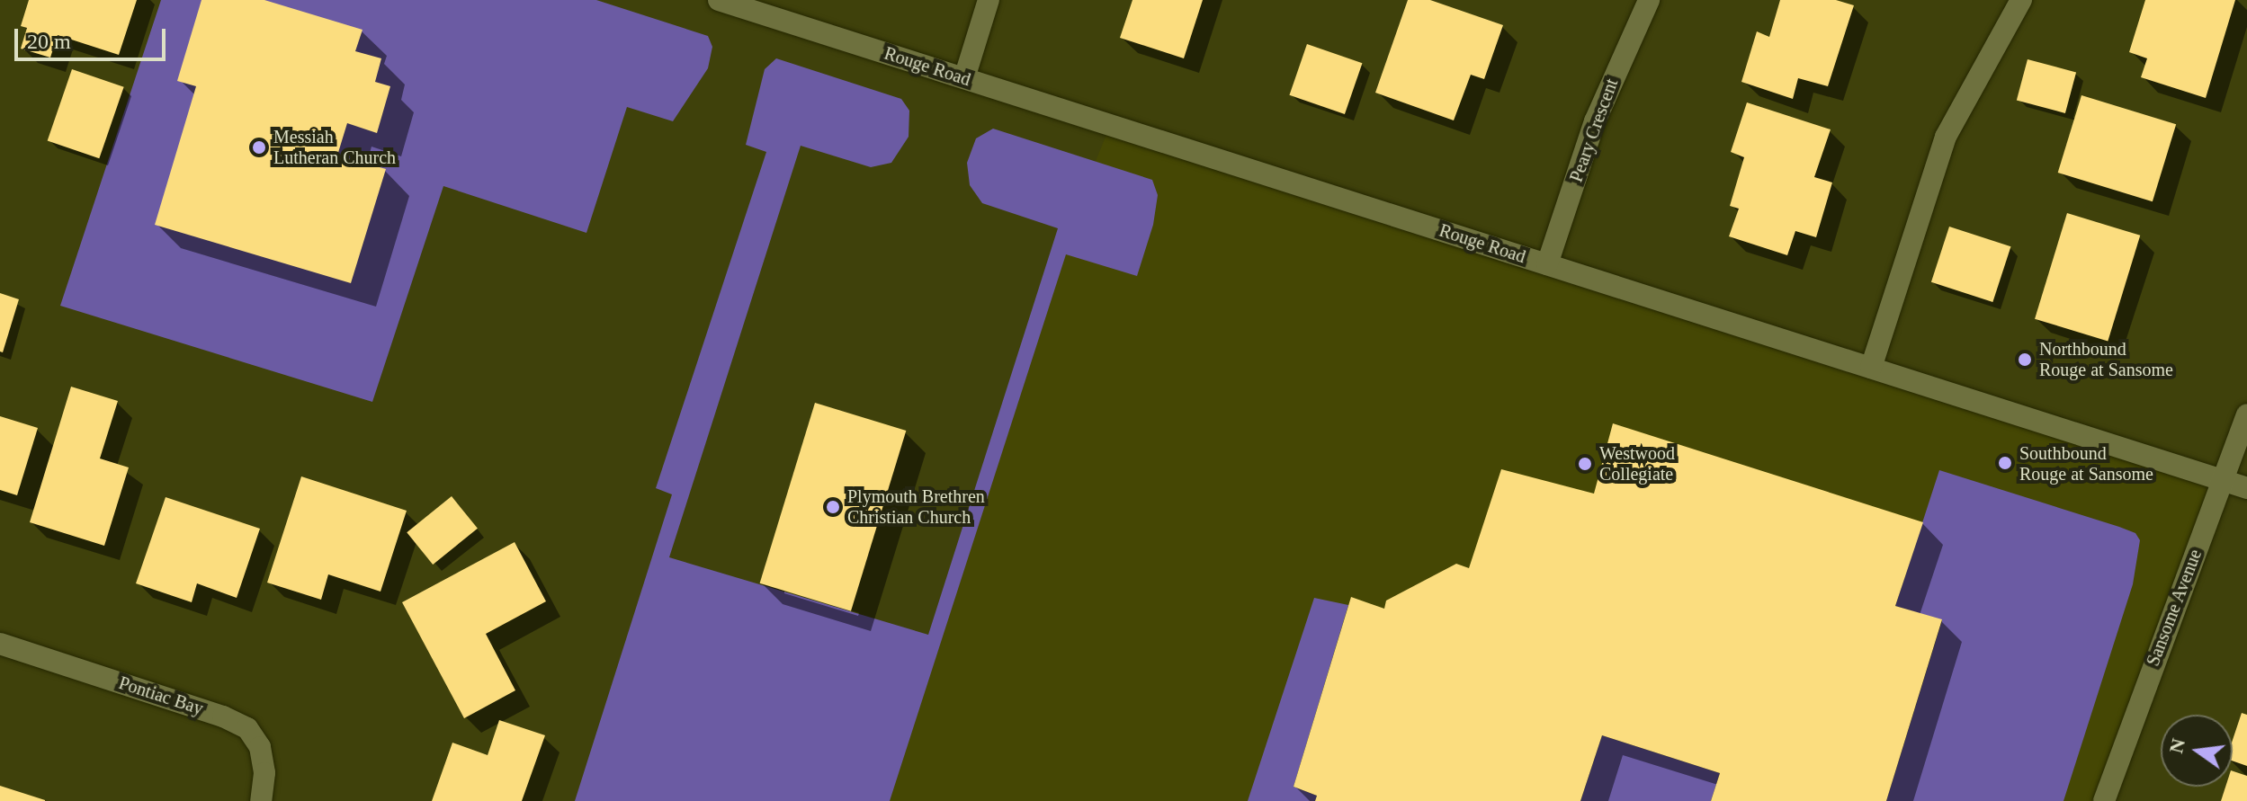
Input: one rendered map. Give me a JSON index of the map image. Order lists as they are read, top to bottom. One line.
{"streets":{"street":["Rouge Road","Peary Crescent","Sansome Avenue","Pontiac Bay"]},"crossings":[["Rouge Road","Peary Crescent"],["Rouge Road","Sansome Avenue"]],"places":["Messiah Lutheran Church","Northbound Rouge at Sansome","Southbound Rouge at Sansome","Westwood Collegiate","Plymouth Brethren Christian Church"],"scale_bar":"20 m","north":"left"}
